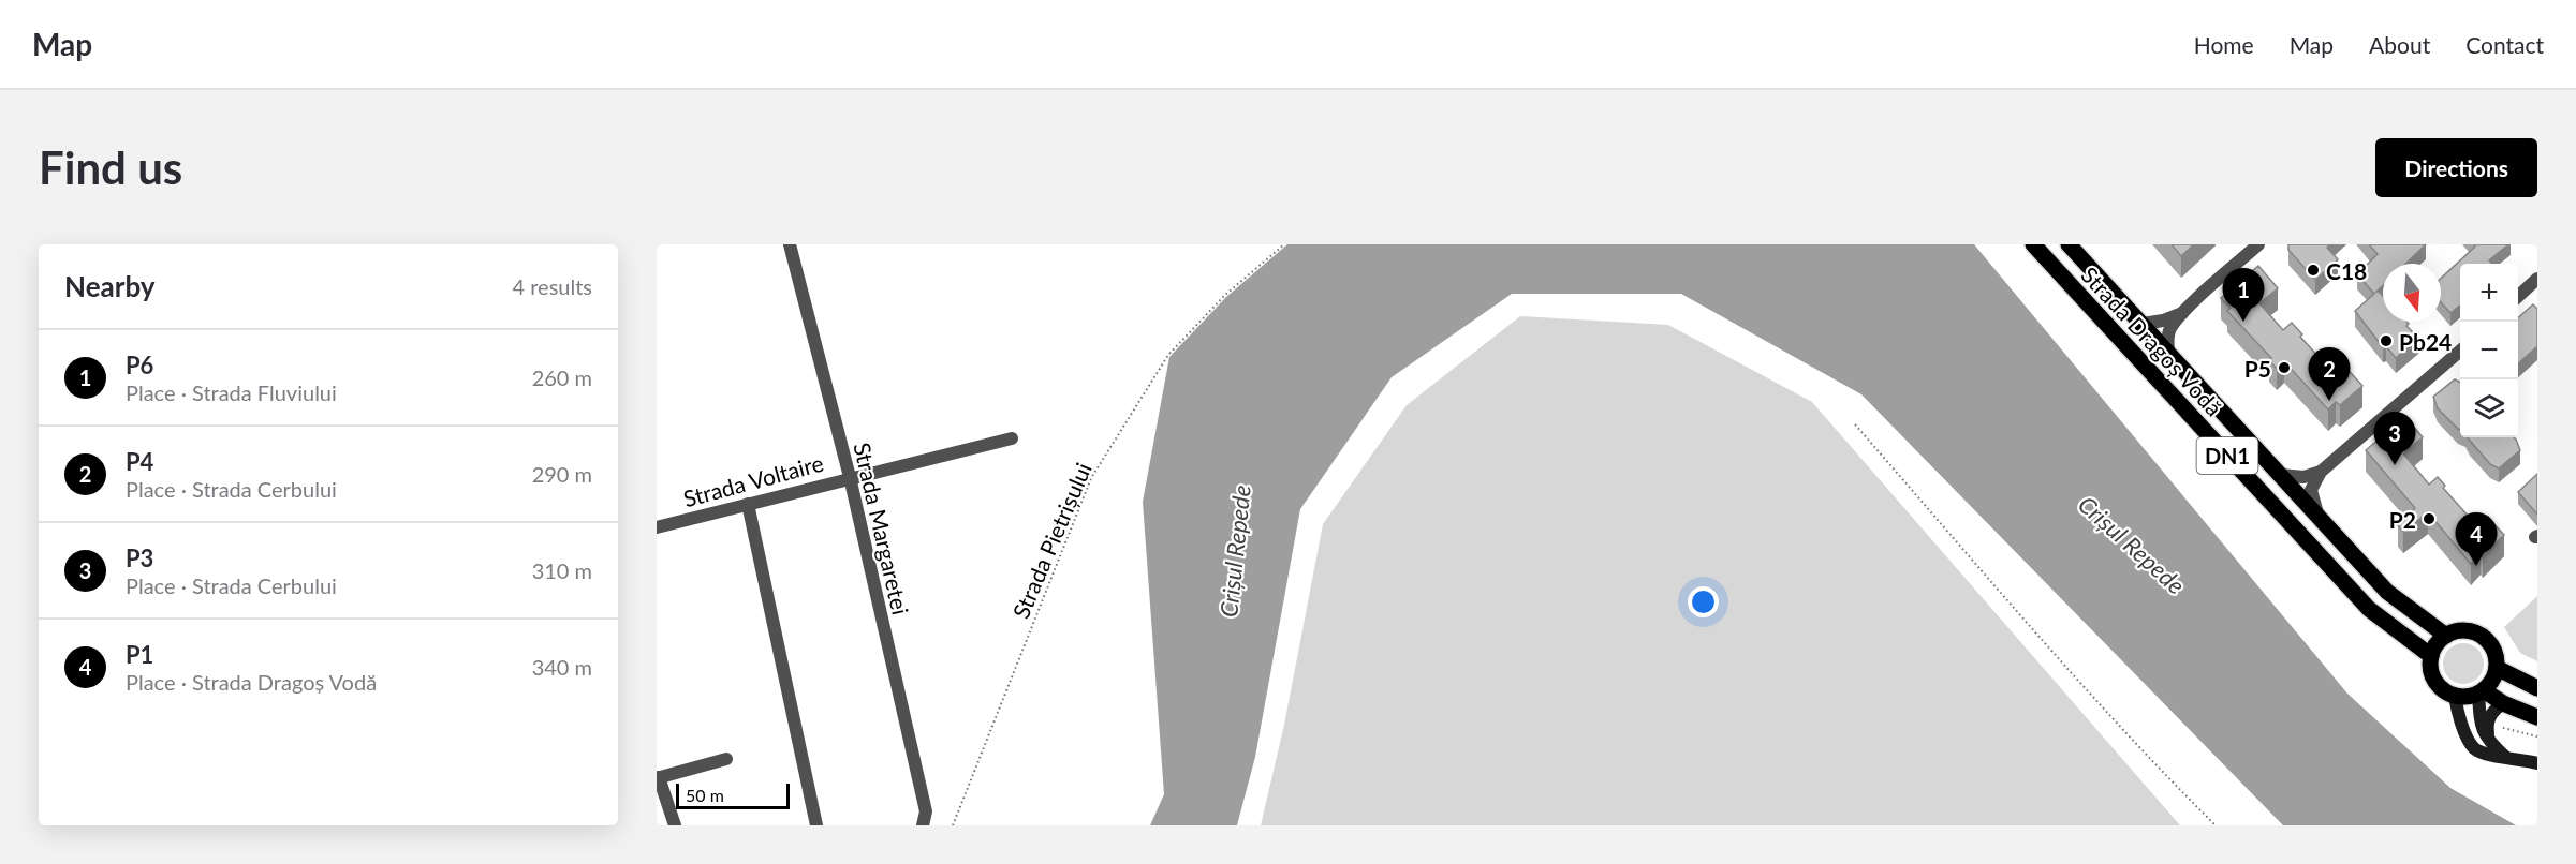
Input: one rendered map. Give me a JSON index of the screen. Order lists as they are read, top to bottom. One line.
{"streets":{"main road":["Strada Dragoș Vodă","DN1"],"street":["Strada Voltaire","Strada Margaretei"],"path":["Strada Pietrișului"]},"crossings":[["Strada Voltaire","Strada Margaretei"]],"water":["Crișul Repede"],"places":["C18","Pb24","P5","P2"],"scale_bar":"50 m","north":"bottom","page":{"header":"Map","nav":["Home","Map","About","Contact"],"buttons":"Directions","title":"Find us","heading":["Nearby","4 results"],"map_buttons":["+","−"],"pins":["1","2","3","4"],"list":[{"mark":"1","name":"P6","note":"Place · Strada Fluviului","value":"260 m"},{"mark":"2","name":"P4","note":"Place · Strada Cerbului","value":"290 m"},{"mark":"3","name":"P3","note":"Place · Strada Cerbului","value":"310 m"},{"mark":"4","name":"P1","note":"Place · Strada Dragoș Vodă","value":"340 m"}],"scale":"50 m"}}
